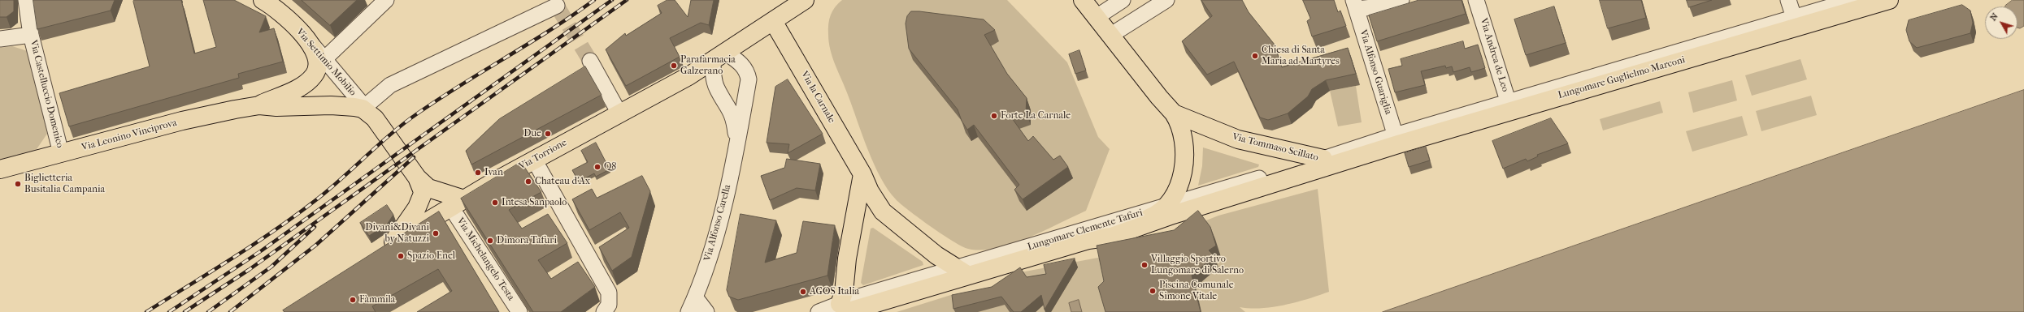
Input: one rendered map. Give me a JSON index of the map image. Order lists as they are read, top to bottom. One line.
{"streets":{"main road":["Via Settimio Mobilio","Lungomare Guglielmo Marconi","Via la Carnale","Via Leonino Vinciprova","Via Tommaso Scillato","Via Torrione","Lungomare Clemente Tafuri"],"street":["Via Andrea de Leo","Via Alfonso Guariglia","Via Castelluccio Domenico","Via Alfonso Carella","Via Michelangelo Testa"]},"crossings":[["Via Andrea de Leo","Lungomare Guglielmo Marconi"],["Via Settimio Mobilio","Via Leonino Vinciprova"],["Via Settimio Mobilio","Via Torrione"],["Via Settimio Mobilio","Via Michelangelo Testa"],["Via Alfonso Guariglia","Lungomare Guglielmo Marconi"],["Lungomare Guglielmo Marconi","Lungomare Clemente Tafuri"],["Via Castelluccio Domenico","Via Leonino Vinciprova"],["Via la Carnale","Via Torrione"],["Via la Carnale","Lungomare Clemente Tafuri"],["Via Tommaso Scillato","Lungomare Clemente Tafuri"],["Via Torrione","Via Alfonso Carella"],["Via Torrione","Via Michelangelo Testa"]],"places":["Chiesa di Santa Maria ad Martyres","Parafarmacia Galzerano","Forte La Carnale","Due","Q8","Ivan","Chateau d'Ax","Biglietteria Busitalia Campania","Intesa Sanpaolo","Divani&Divani by Natuzzi","Dimora Tafuri","Spazio Enel","Villaggio Sportivo Lungomare di Salerno","Piscina Comunale Simone Vitale","AGOS Italia","Fàmmila"],"north":"top left"}
